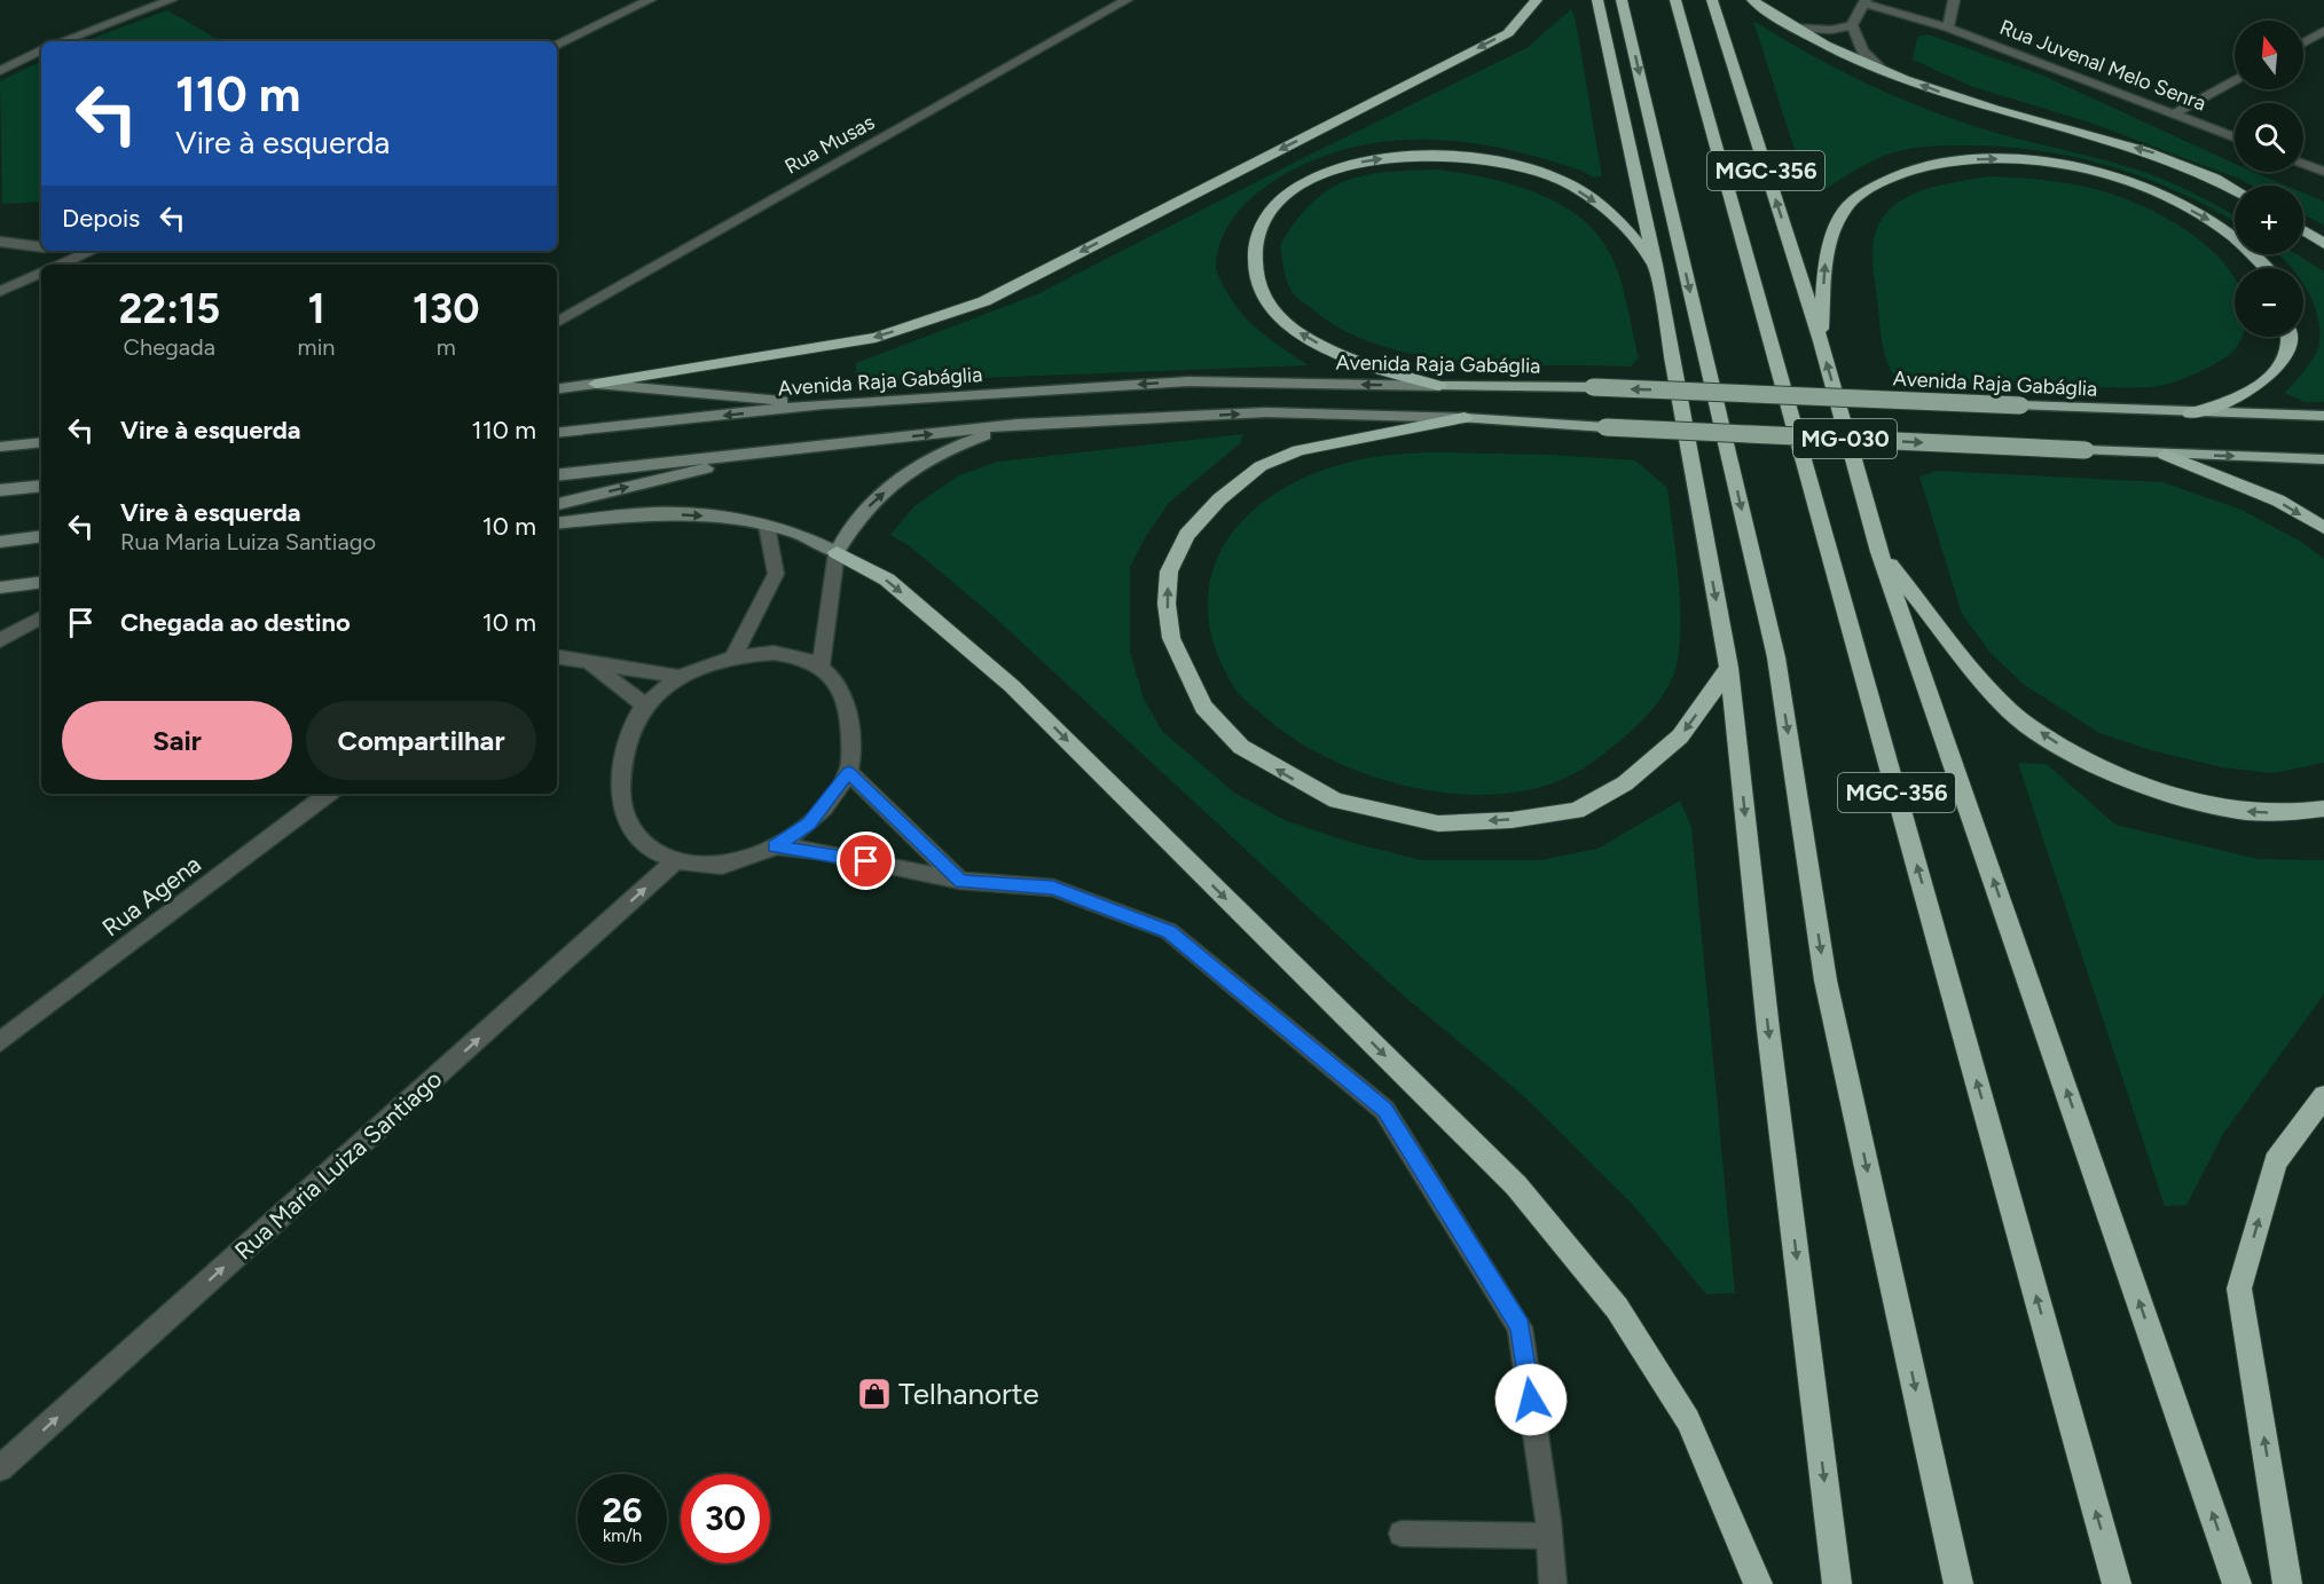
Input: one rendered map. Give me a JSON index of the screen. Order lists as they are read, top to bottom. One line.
{"streets":{"highway":["MGC-356","Avenida Raja Gabáglia","MG-030"],"street":["Rua Juvenal Melo Senra","Rua Musas","Rua Agena","Rua Maria Luiza Santiago"]},"one_way":["Rua Maria Luiza Santiago"],"places":{"shop":["Telhanorte"]},"north":"top","page":{"map_buttons":["+","−"],"turn":["110 m","Vire à esquerda"],"then":"Depois","eta":["22:15","Chegada","1","min","130","m"],"list":[{"name":"Vire à esquerda","value":"110 m"},{"name":"Vire à esquerda","note":"Rua Maria Luiza Santiago","value":"10 m"},{"name":"Chegada ao destino","value":"10 m"}],"buttons":["Sair","Compartilhar"],"speed":"26 km/h","limit":"30"}}
